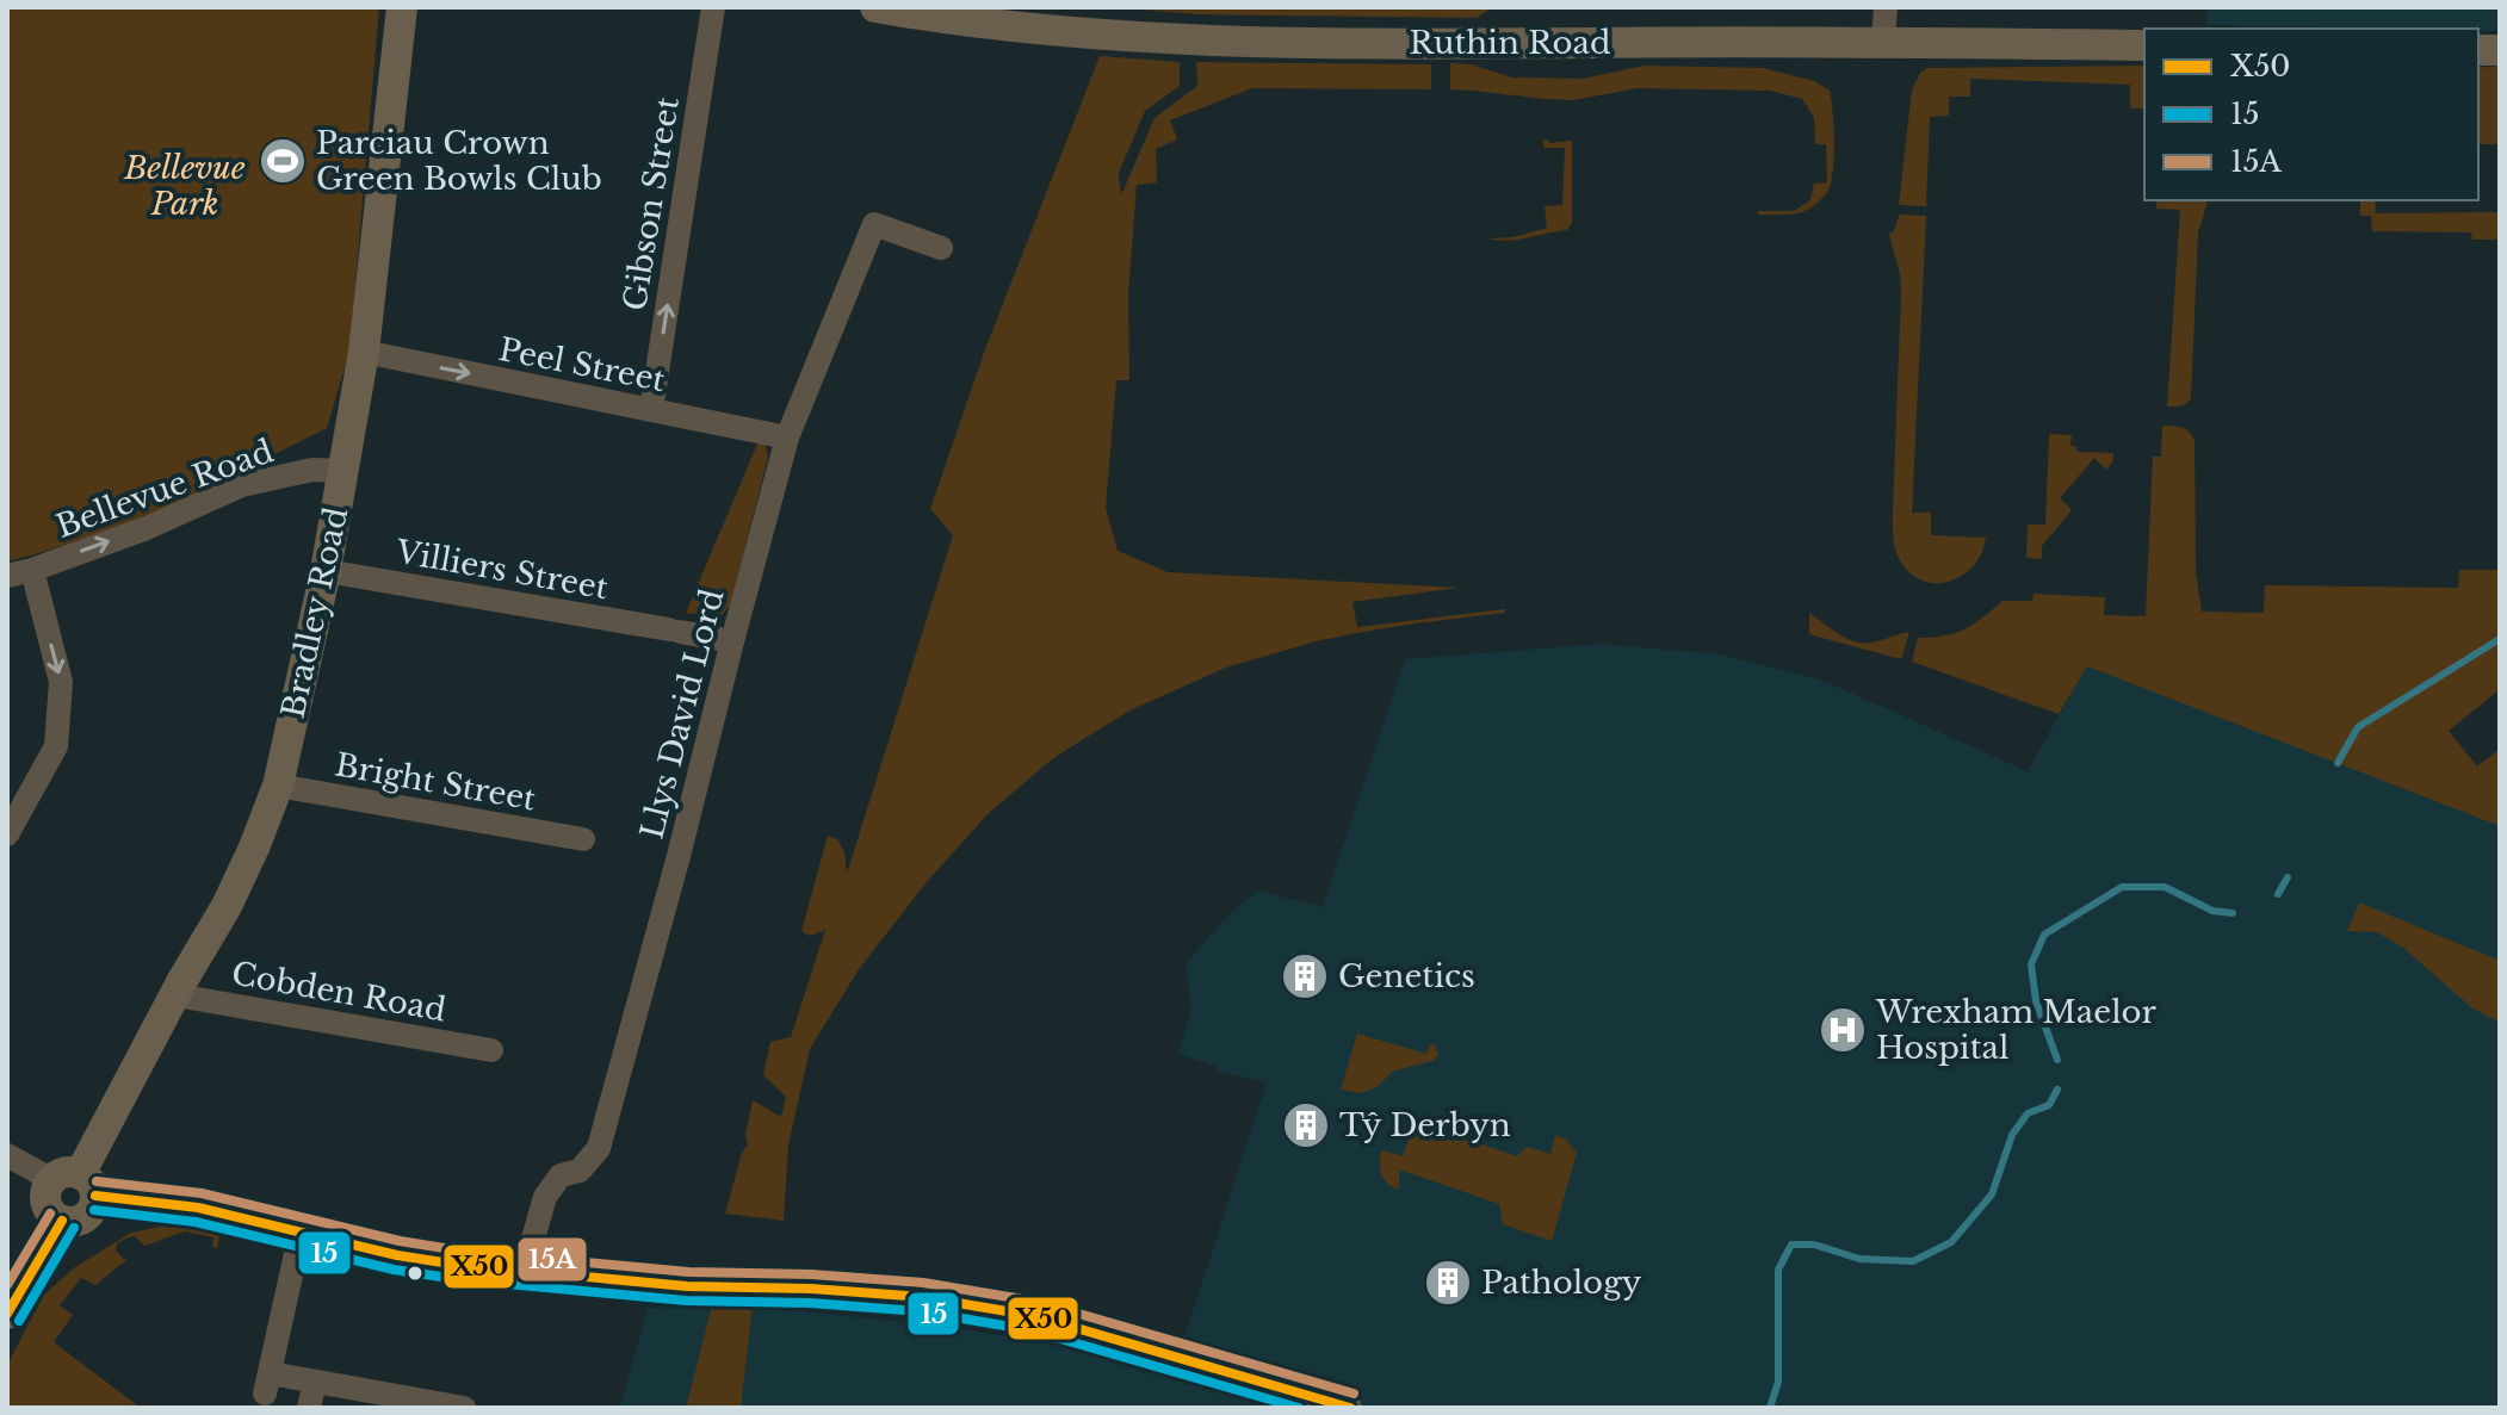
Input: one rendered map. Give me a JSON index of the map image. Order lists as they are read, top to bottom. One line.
{"streets":{"main road":["Ruthin Road","Bradley Road"],"street":["Gibson Street","Peel Street","Bellevue Road","Villiers Street","Llys David Lord","Bright Street","Cobden Road"]},"crossings":[["Gibson Street","Peel Street"],["Peel Street","Bradley Road"],["Peel Street","Llys David Lord"],["Bellevue Road","Bradley Road"],["Villiers Street","Bradley Road"],["Villiers Street","Llys David Lord"],["Bradley Road","Bright Street"],["Bradley Road","Cobden Road"]],"one_way":["Gibson Street","Peel Street","Bellevue Road"],"parks":["Bellevue Park"],"places":{"sports":["Parciau Crown Green Bowls Club"],"building":["Genetics","Tŷ Derbyn","Pathology"],"hospital":["Wrexham Maelor Hospital"]},"lines":["transit line 15A","transit line X50","transit line 15"],"legend":["X50","15","15A"]}
